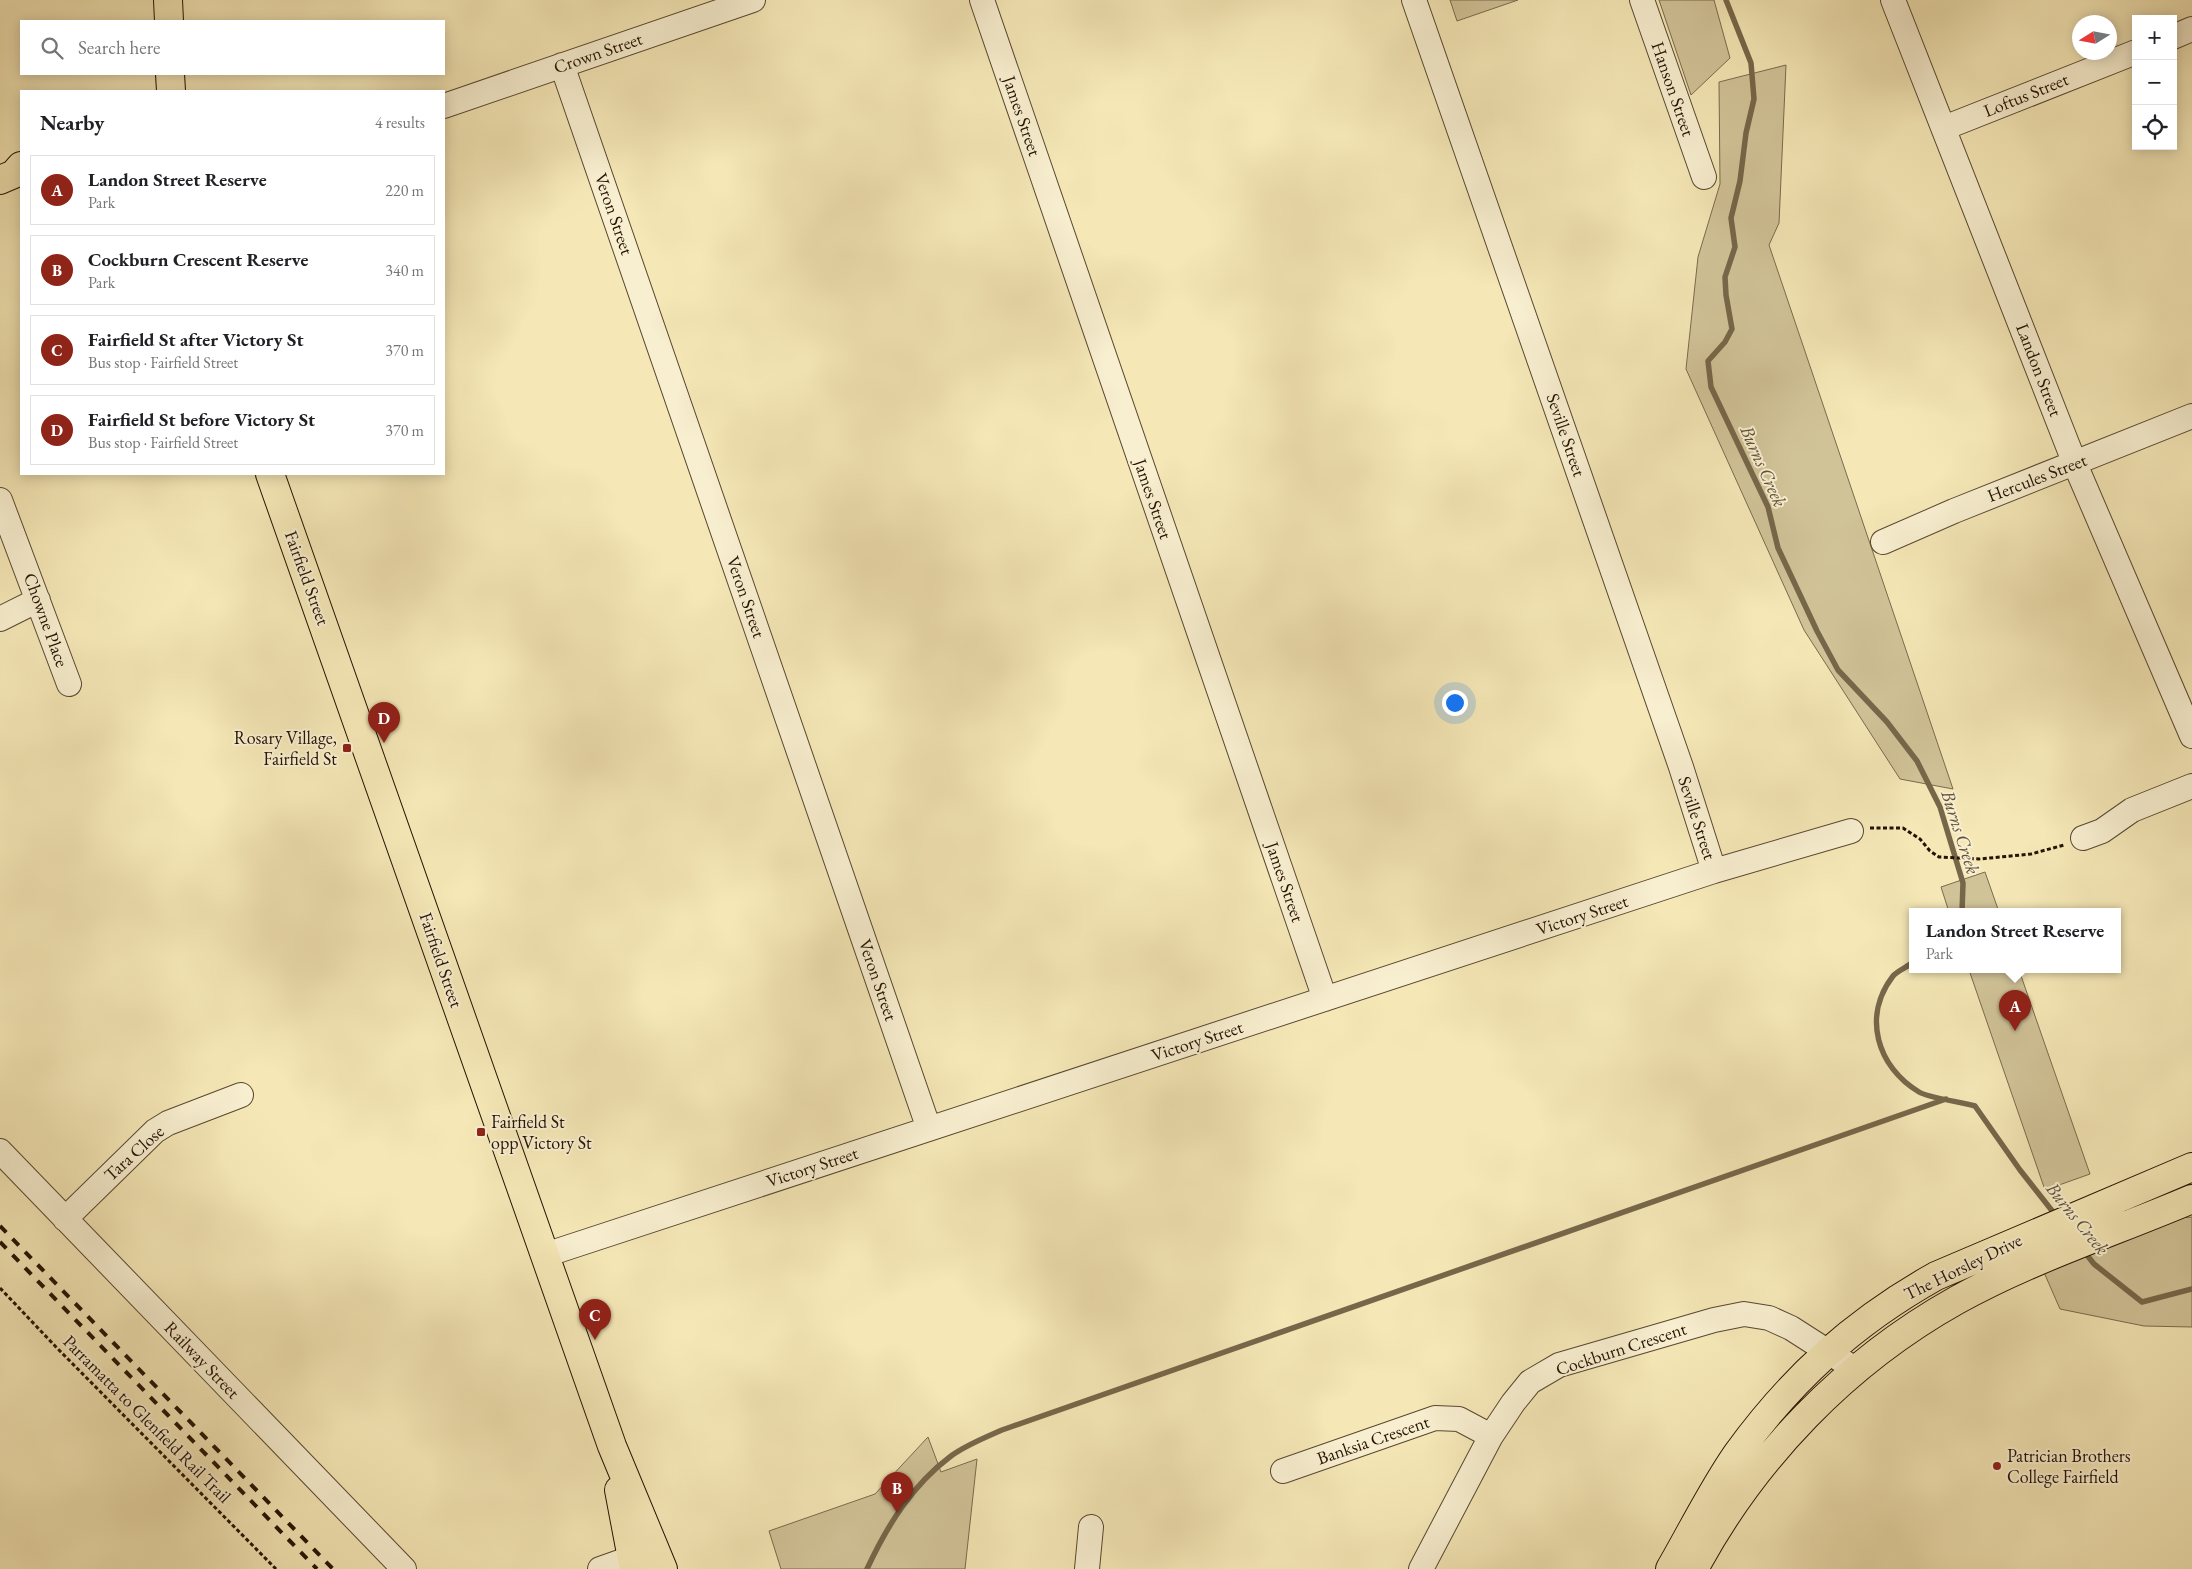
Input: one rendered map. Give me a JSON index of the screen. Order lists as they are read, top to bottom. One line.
{"streets":{"main road":["Fairfield Street","The Horsley Drive"],"street":["Crown Street","Hanson Street","Loftus Street","James Street","Veron Street","Landon Street","Seville Street","Hercules Street","Chowne Place","Victory Street","Tara Close","Cockburn Crescent","Railway Street","Banksia Crescent"],"path":["Parramatta to Glenfield Rail Trail"]},"crossings":[["Crown Street","Veron Street"],["Loftus Street","Landon Street"],["James Street","Victory Street"],["Veron Street","Victory Street"],["Landon Street","Hercules Street"],["Seville Street","Victory Street"],["Fairfield Street","Victory Street"],["Tara Close","Railway Street"],["The Horsley Drive","Cockburn Crescent"],["Cockburn Crescent","Banksia Crescent"]],"water":["Burns Creek"],"places":{"transit":["Rosary Village, Fairfield St","Fairfield St opp Victory St"],"other":["Patrician Brothers College Fairfield"]},"north":"left","page":{"map_buttons":["+","−"],"search":"Search here","heading":["Nearby","4 results"],"list":[{"mark":"A","name":"Landon Street Reserve","note":"Park","value":"220 m"},{"mark":"B","name":"Cockburn Crescent Reserve","note":"Park","value":"340 m"},{"mark":"C","name":"Fairfield St after Victory St","note":"Bus stop · Fairfield Street","value":"370 m"},{"mark":"D","name":"Fairfield St before Victory St","note":"Bus stop · Fairfield Street","value":"370 m"}],"pins":["D","A","C","B"],"popup":["Landon Street Reserve","Park"]}}
